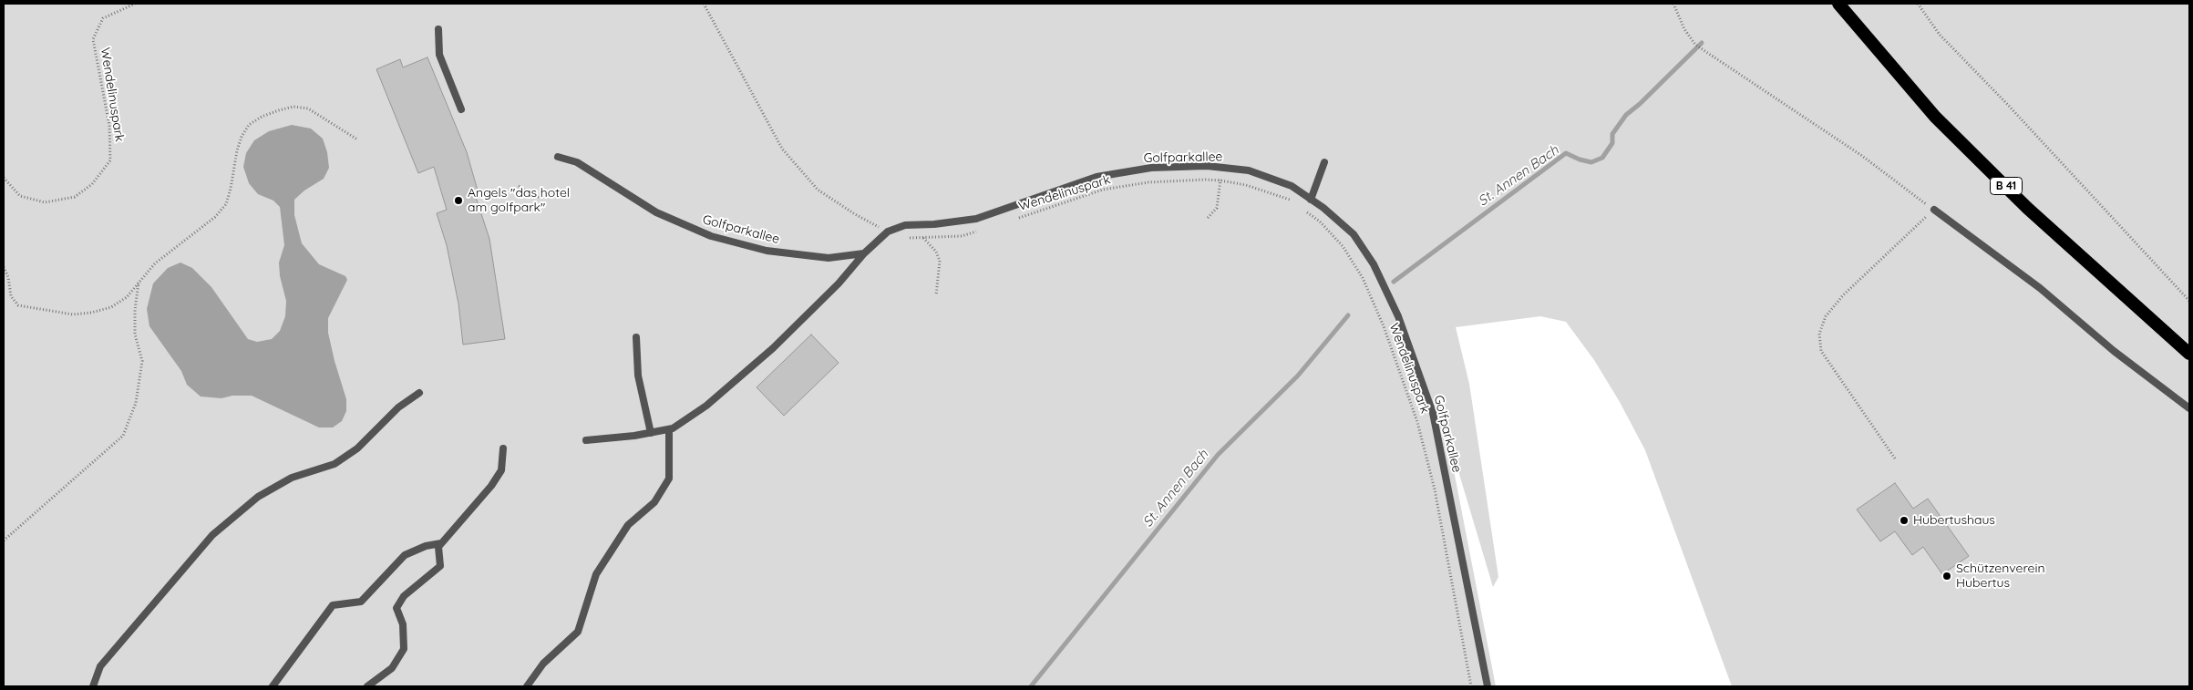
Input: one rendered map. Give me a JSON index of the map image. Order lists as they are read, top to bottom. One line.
{"streets":{"highway":["B 41"],"lane":["Golfparkallee"],"path":["Wendelinuspark"]},"water":["St. Annen Bach"],"places":["Angels \"das hotel am golfpark\"","Hubertushaus","Schützenverein Hubertus"]}
